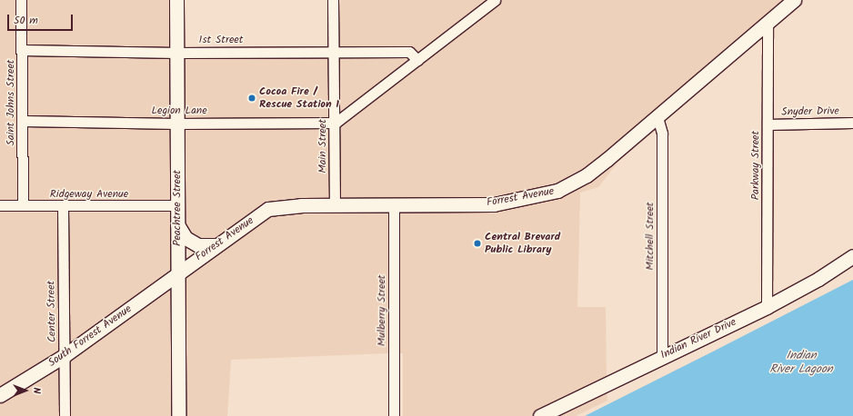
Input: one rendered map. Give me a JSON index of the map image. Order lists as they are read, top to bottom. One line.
{"streets":{"street":["1st Street","Saint Johns Street","Legion Lane","Snyder Drive","Main Street","Parkway Street","Ridgeway Avenue","Forrest Avenue","Peachtree Street","Mitchell Street","Mulberry Street","Center Street","South Forrest Avenue","Indian River Drive"]},"crossings":[["1st Street","Saint Johns Street"],["1st Street","Main Street"],["1st Street","Peachtree Street"],["Saint Johns Street","Legion Lane"],["Saint Johns Street","Ridgeway Avenue"],["Legion Lane","Main Street"],["Legion Lane","Peachtree Street"],["Snyder Drive","Parkway Street"],["Main Street","Forrest Avenue"],["Parkway Street","Forrest Avenue"],["Parkway Street","Indian River Drive"],["Ridgeway Avenue","Peachtree Street"],["Ridgeway Avenue","Center Street"],["Forrest Avenue","Peachtree Street"],["Forrest Avenue","Mitchell Street"],["Forrest Avenue","Mulberry Street"],["Forrest Avenue","South Forrest Avenue"],["Peachtree Street","South Forrest Avenue"],["Mitchell Street","Indian River Drive"],["Center Street","South Forrest Avenue"]],"water":["Indian River Lagoon"],"places":["Cocoa Fire / Rescue Station 1","Central Brevard Public Library"],"scale_bar":"50 m","north":"right"}
